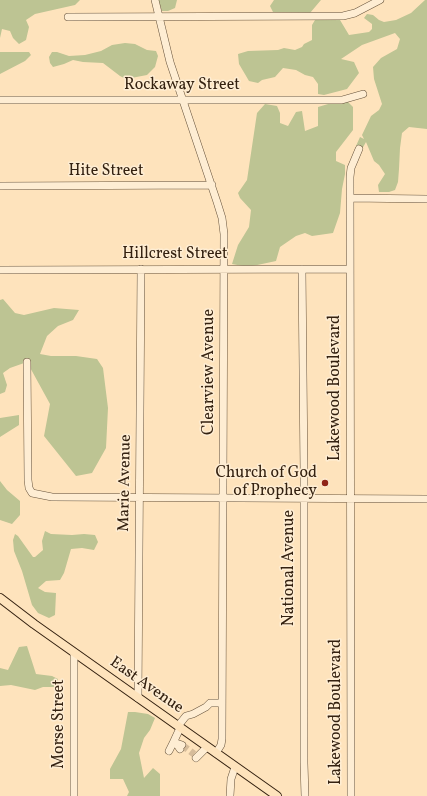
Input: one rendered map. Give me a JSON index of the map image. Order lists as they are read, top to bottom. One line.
{"streets":{"main road":["East Avenue"],"street":["Rockaway Street","Hite Street","Hillcrest Street","Clearview Avenue","Lakewood Boulevard","Marie Avenue","National Avenue","Morse Street"]},"crossings":[["Rockaway Street","Clearview Avenue"],["Hite Street","Clearview Avenue"],["Hillcrest Street","Clearview Avenue"],["Hillcrest Street","Lakewood Boulevard"],["Hillcrest Street","Marie Avenue"],["Hillcrest Street","National Avenue"],["Clearview Avenue","East Avenue"],["Marie Avenue","East Avenue"],["East Avenue","Morse Street"]],"places":["Church of God of Prophecy"]}
